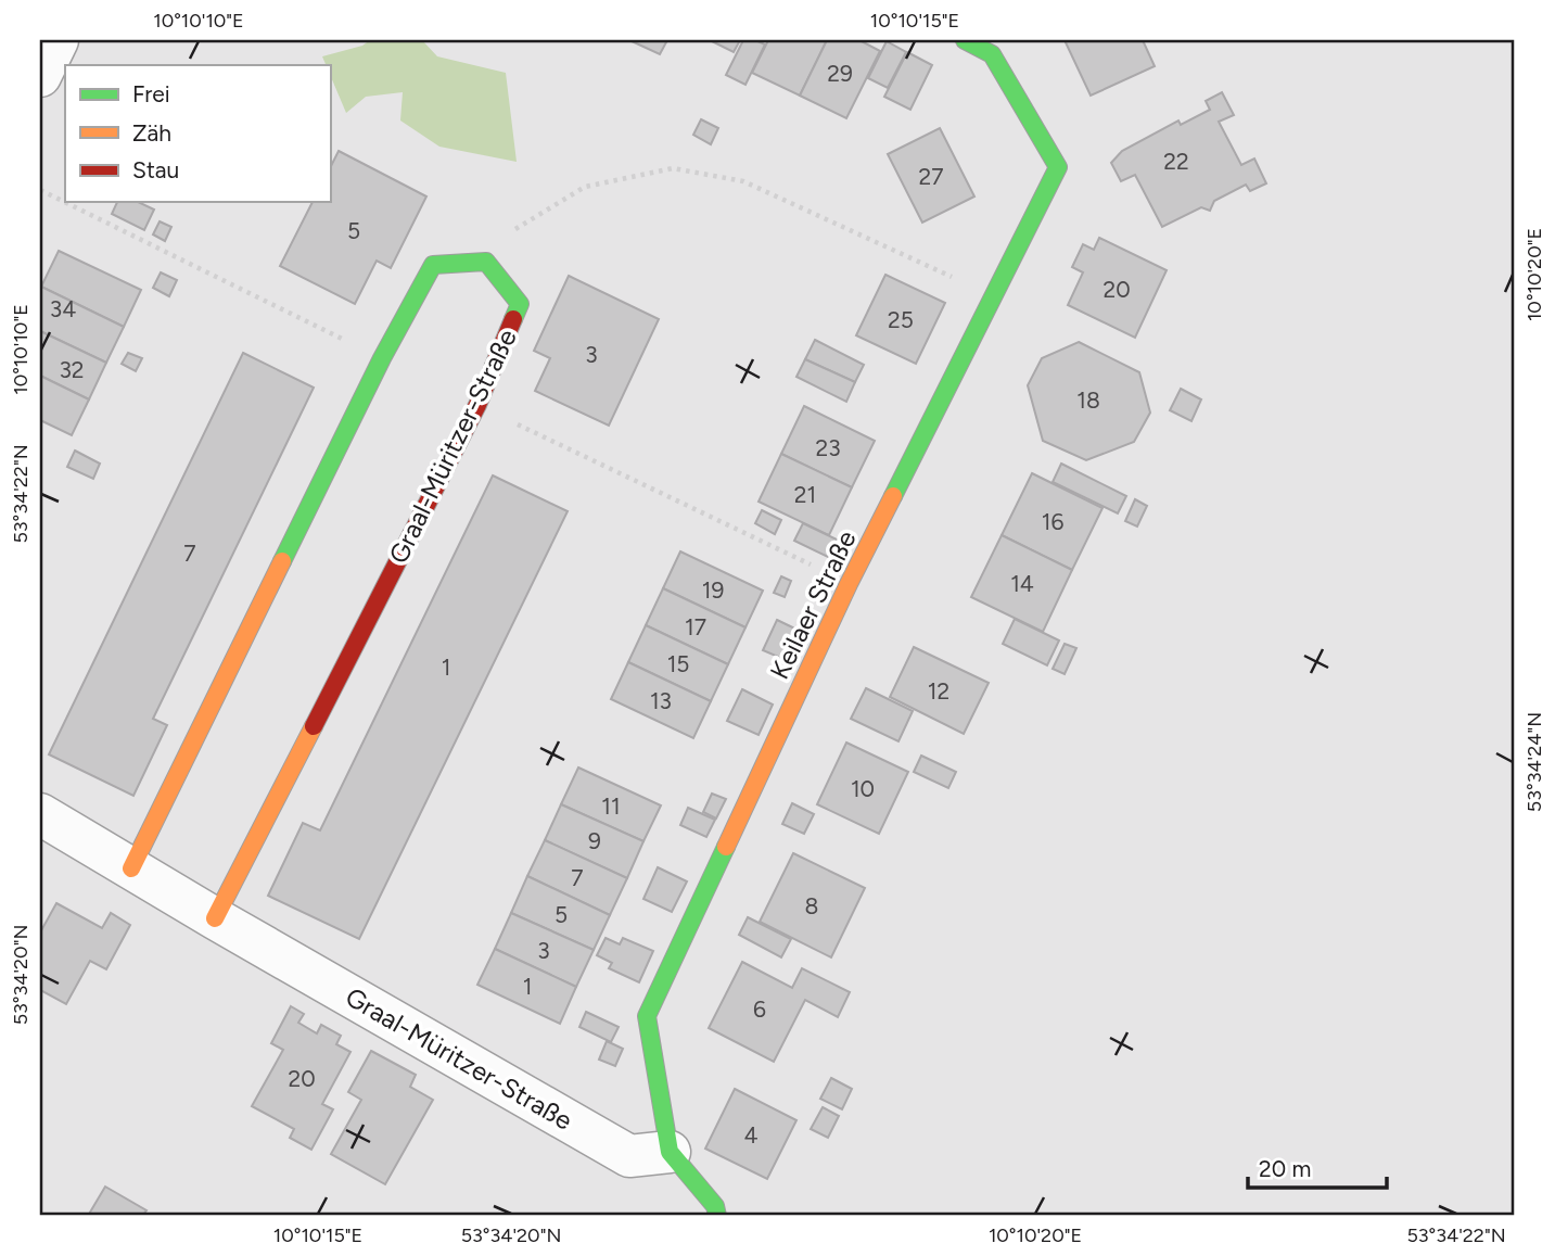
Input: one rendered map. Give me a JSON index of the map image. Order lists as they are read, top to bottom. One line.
{"streets":{"street":["Graal-Müritzer-Straße","Keilaer Straße"]},"crossings":[["Graal-Müritzer-Straße","Keilaer Straße"]],"house_numbers":["29","22","27","5","20","34","25","3","32","18","23","21","16","7","14","19","17","15","1","12","13","10","11","9","7","8","5","3","1","6","20","4"],"legend":["Frei","Zäh","Stau"],"scale_bar":"20 m","coordinates":["10°10'10\"E","10°10'15\"E","10°10'20\"E","53°34'22\"N","53°34'24\"N","53°34'20\"N"]}
